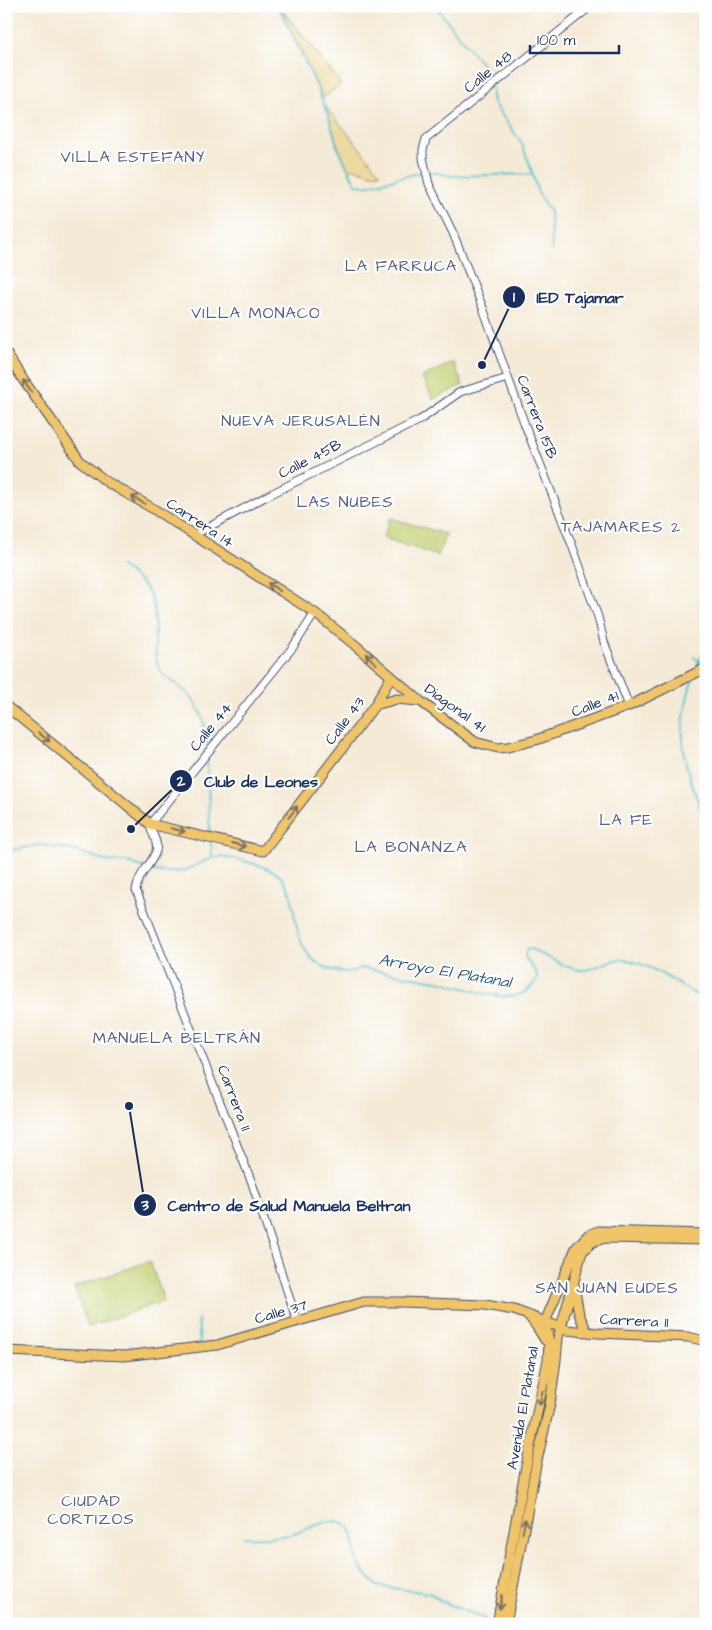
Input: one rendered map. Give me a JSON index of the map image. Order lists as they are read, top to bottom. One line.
{"streets":{"main road":["Carrera 14","Calle 41","Diagonal 41","Calle 43","Carrera 11","Calle 37","Avenida El Platanal"],"street":["Calle 48","Carrera 15B","Calle 45B","Calle 44"]},"crossings":[["Calle 48","Carrera 15B"],["Carrera 15B","Calle 45B"],["Carrera 15B","Calle 41"],["Calle 45B","Carrera 14"],["Carrera 14","Diagonal 41"],["Carrera 14","Calle 43"],["Carrera 14","Calle 44"],["Calle 41","Diagonal 41"],["Calle 43","Calle 44"],["Calle 43","Carrera 11"],["Calle 44","Carrera 11"],["Carrera 11","Calle 37"],["Carrera 11","Avenida El Platanal"],["Calle 37","Avenida El Platanal"]],"one_way":["Carrera 14","Calle 43"],"districts":["VILLA ESTEFANY","LA FARRUCA","VILLA MONACO","NUEVA JERUSALÉN","LAS NUBES","TAJAMARES 2","LA FE","LA BONANZA","MANUELA BELTRÁN","SAN JUAN EUDES","CIUDAD CORTIZOS"],"water":["Arroyo El Platanal"],"places":["IED Tajamar","Club de Leones","Centro de Salud Manuela Beltran"],"scale_bar":"100 m"}
